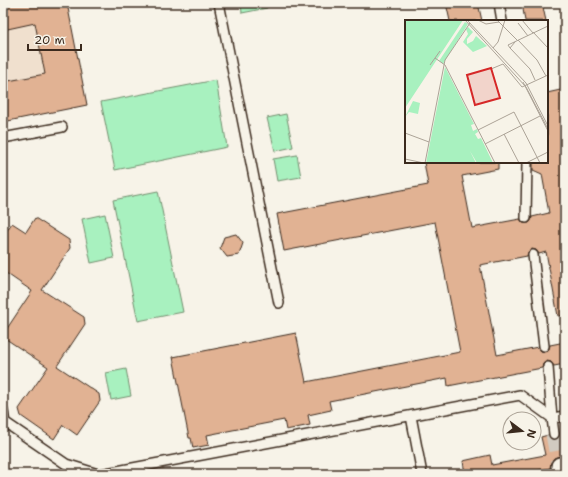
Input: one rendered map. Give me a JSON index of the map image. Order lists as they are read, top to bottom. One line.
{"scale_bar":"20 m","north":"right"}
